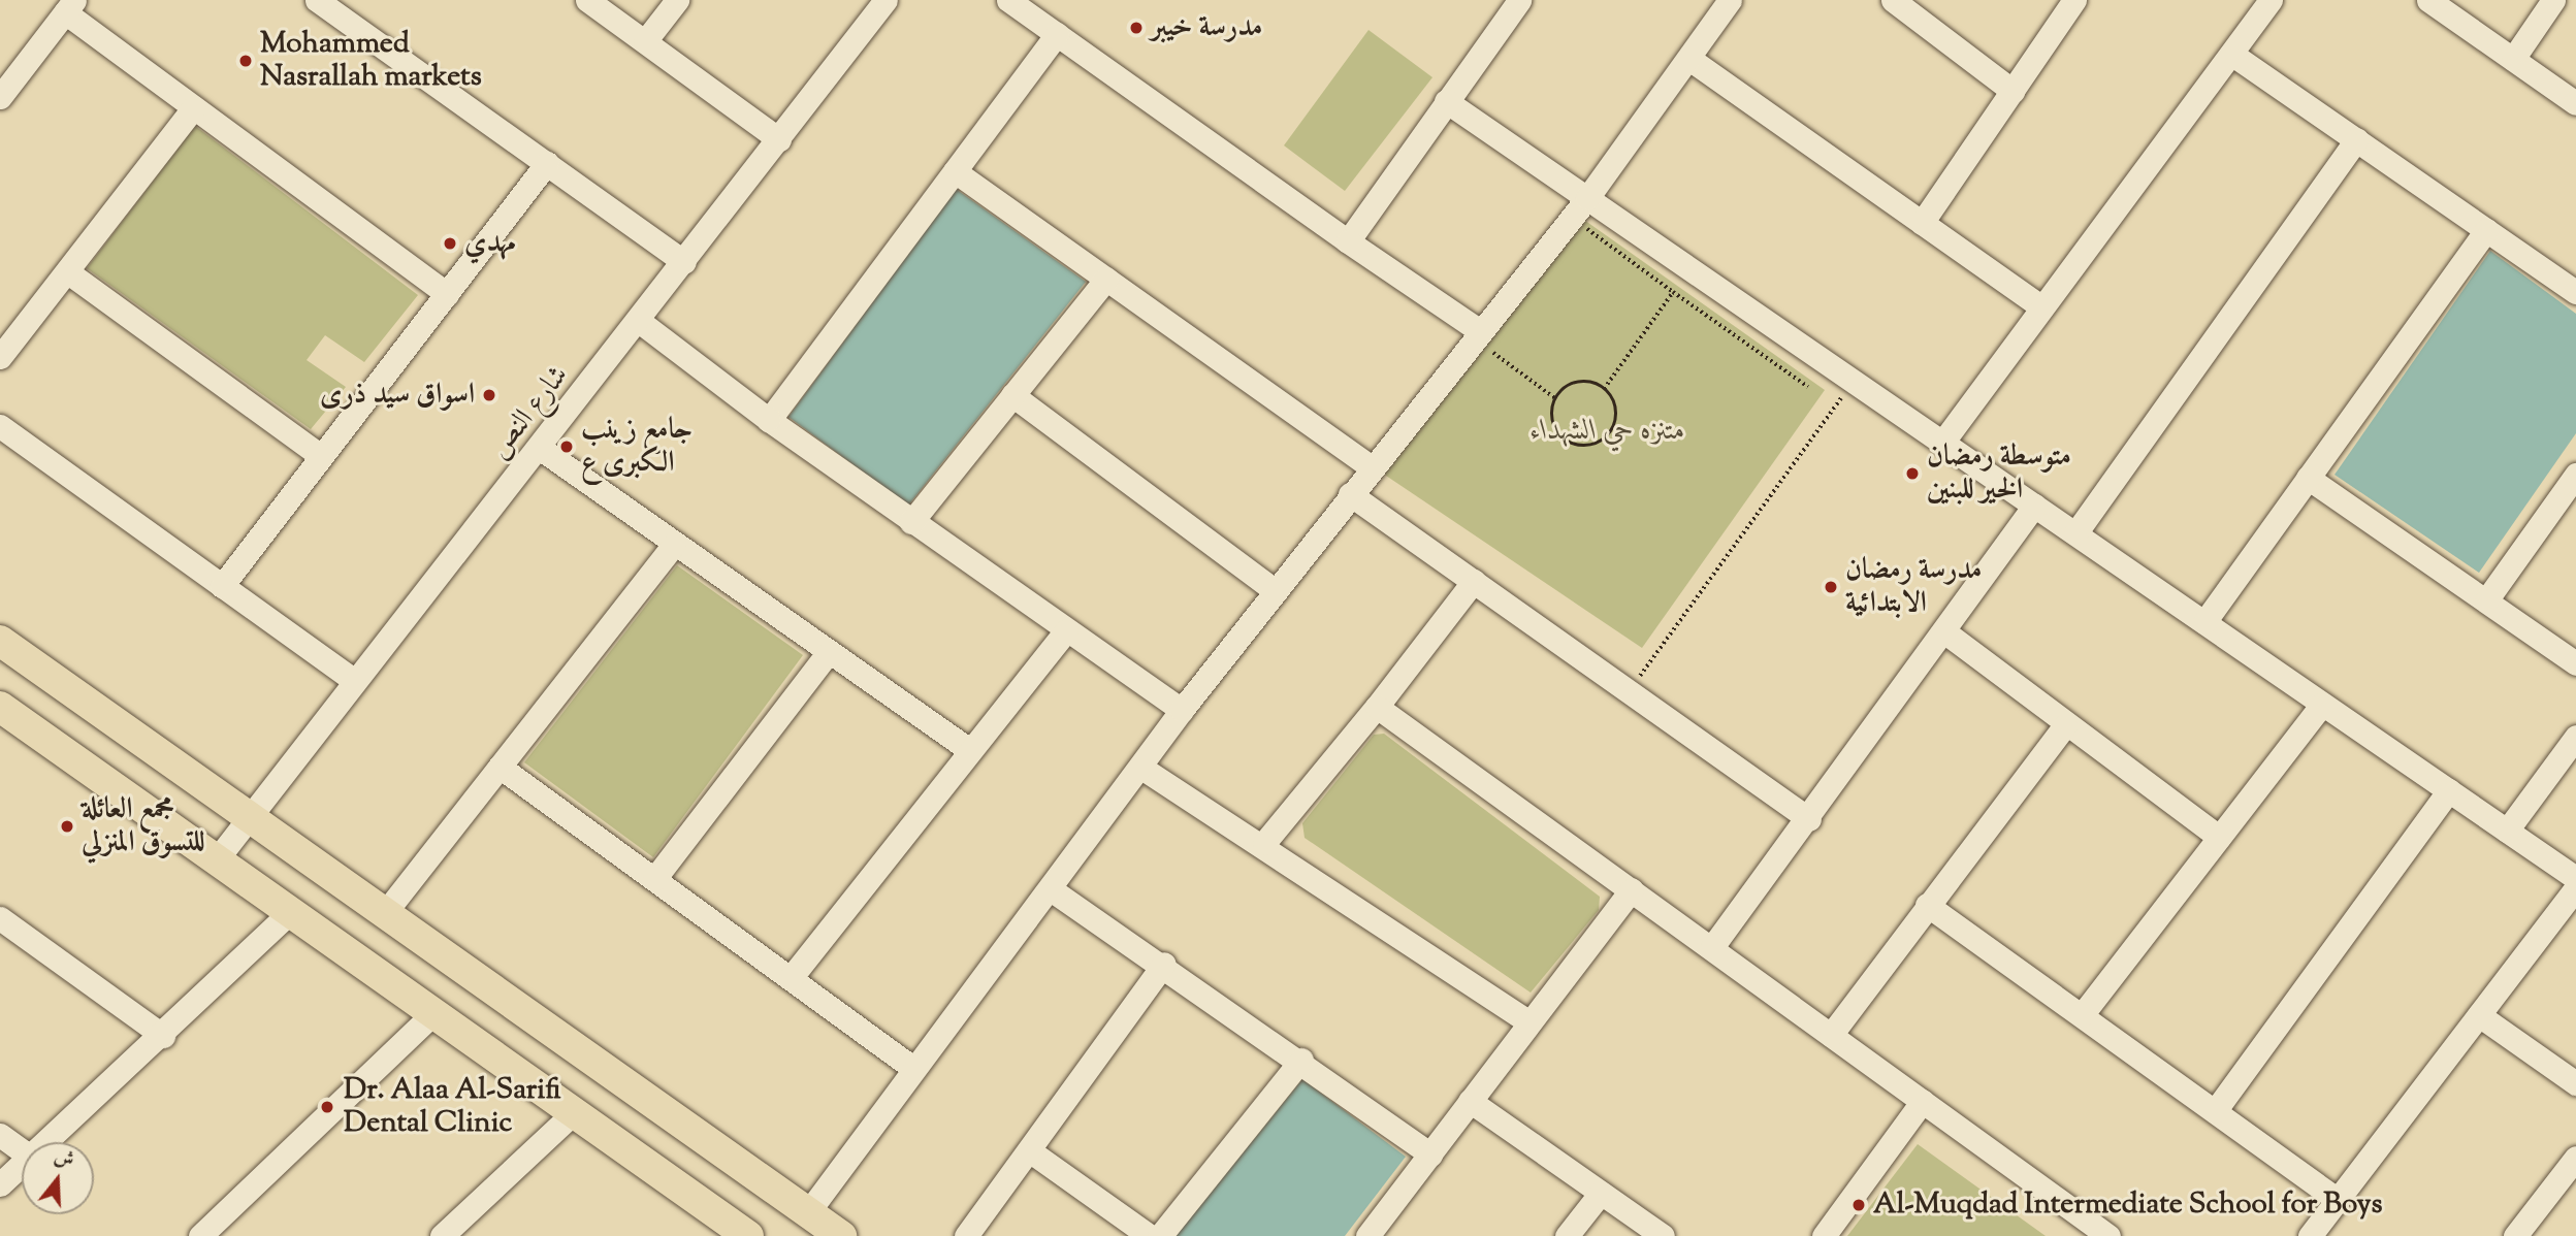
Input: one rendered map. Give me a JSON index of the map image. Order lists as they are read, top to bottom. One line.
{"streets":{"street":["شارع النص"]},"parks":["متنزه حي الشهداء"],"places":["مدرسة خيبر","Mohammed Nasrallah markets","مهدي","اسواق سيد ذرى","جامع زينب الكبرى ع","متوسطة رمضان الخير للبنين","مدرسة رمضان الابتدائية","مجمع العائلة للتسوق المنزلي","Dr. Alaa Al-Sarifi Dental Clinic","Al-Muqdad Intermediate School for Boys"],"north":"top"}
